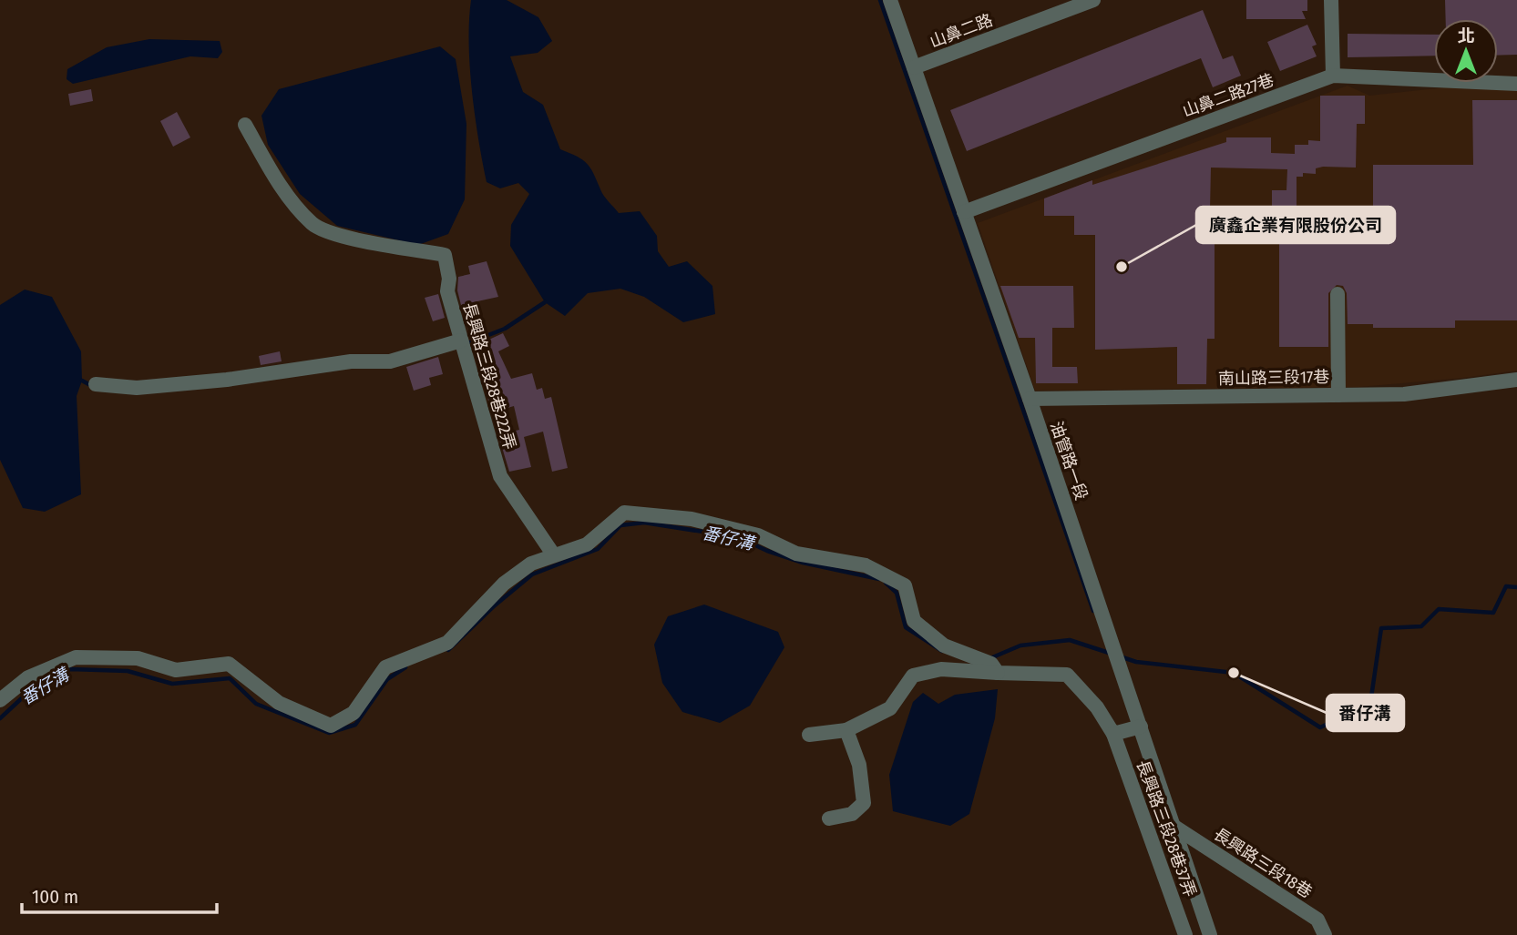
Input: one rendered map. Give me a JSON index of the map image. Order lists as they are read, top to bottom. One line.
{"streets":{"street":["山鼻二路","山鼻二路27巷","長興路三段28巷222弄","南山路三段17巷","油管路一段","長興路三段28巷37弄","長興路三段18巷"]},"crossings":[["山鼻二路","油管路一段"],["山鼻二路27巷","油管路一段"],["南山路三段17巷","油管路一段"],["油管路一段","長興路三段18巷"]],"water":["番仔溝"],"places":["廣鑫企業有限股份公司","番仔溝"],"scale_bar":"100 m","north":"top"}
